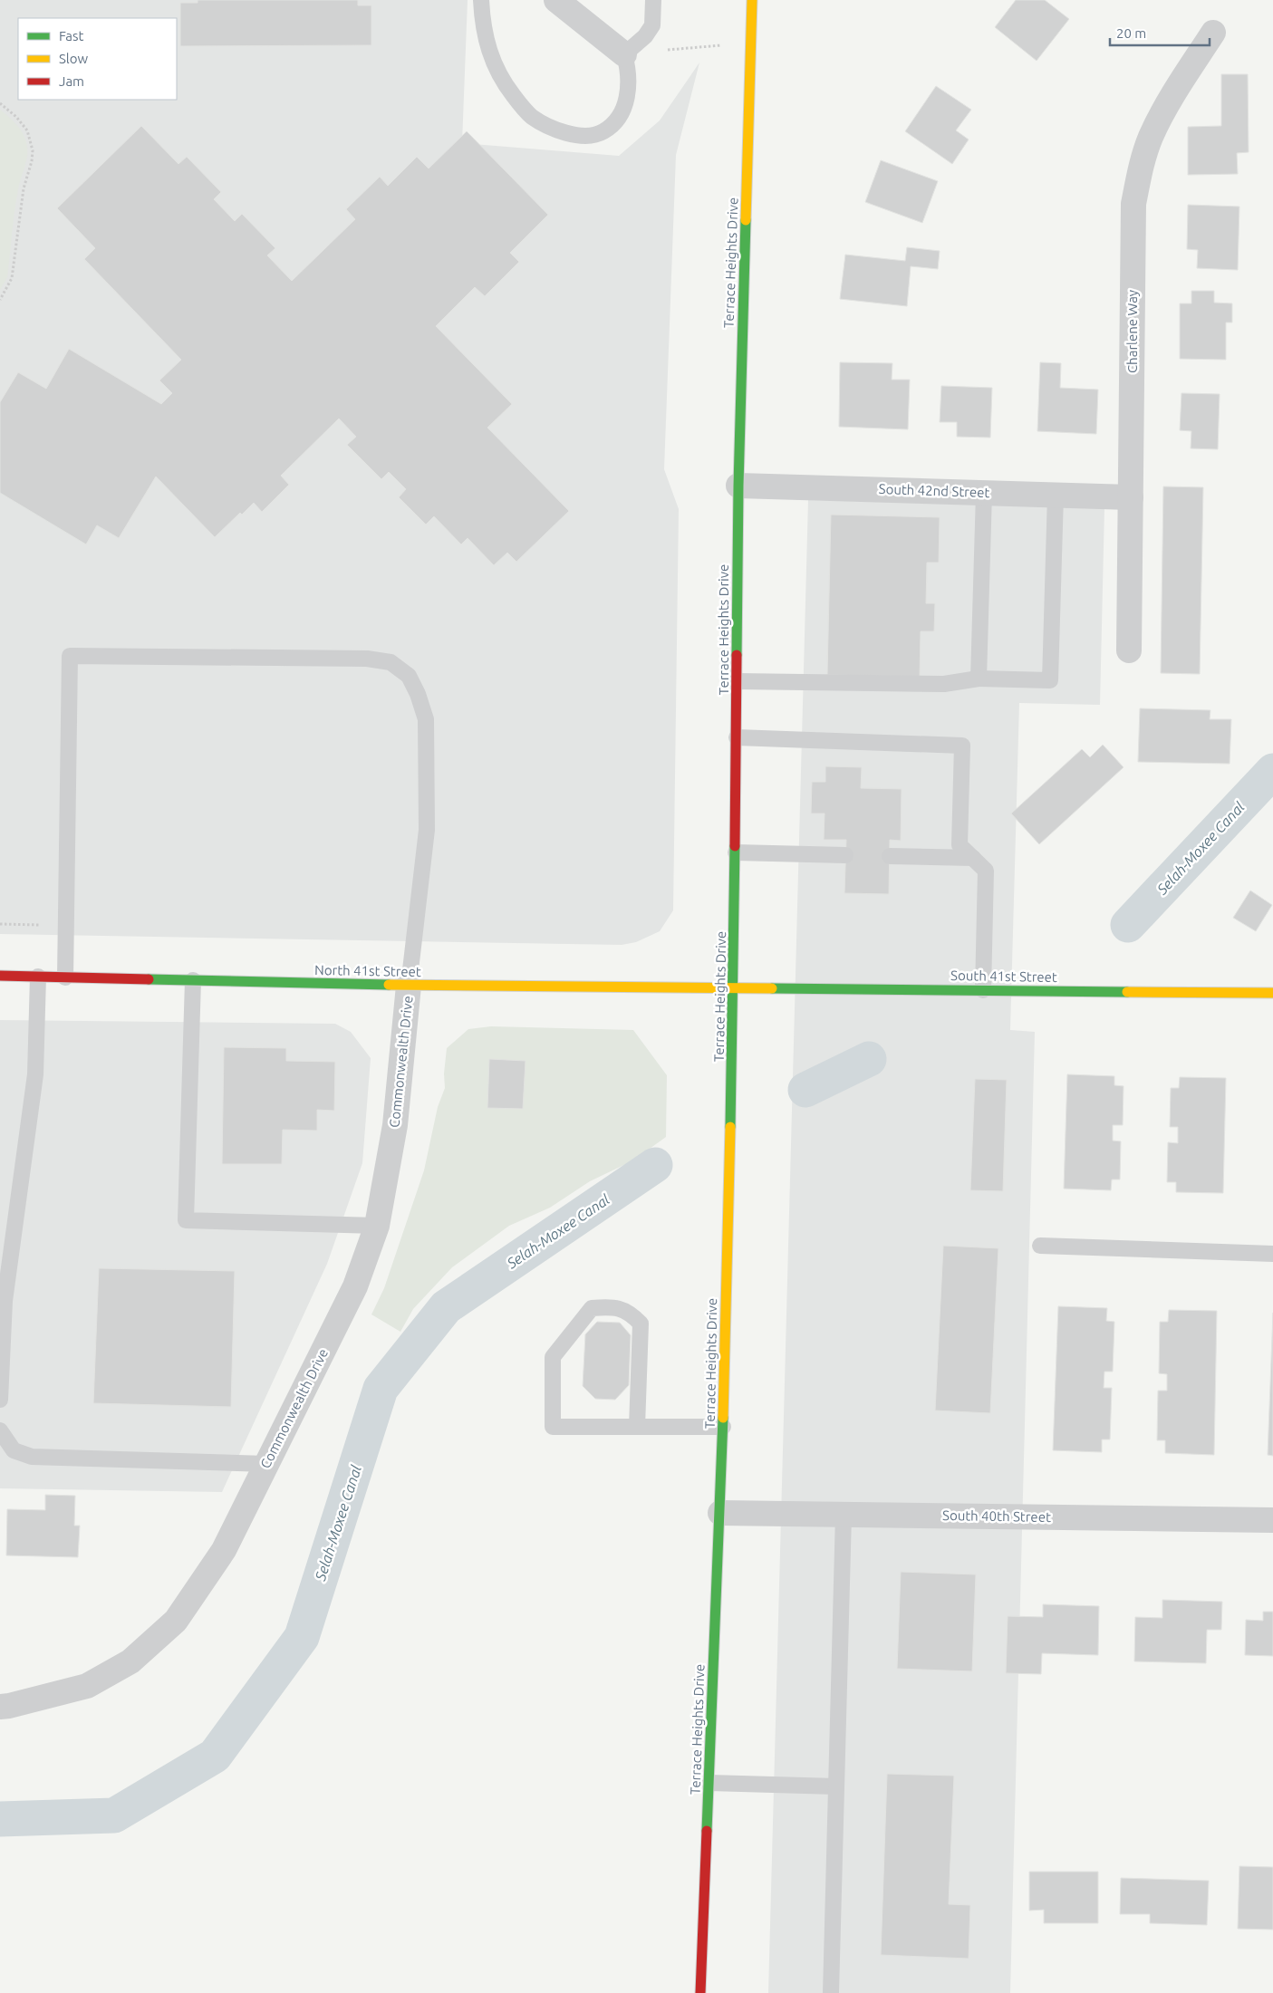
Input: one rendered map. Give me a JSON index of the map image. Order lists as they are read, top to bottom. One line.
{"streets":{"main road":["Terrace Heights Drive","North 41st Street","South 41st Street"],"street":["Charlene Way","South 42nd Street","Commonwealth Drive","South 40th Street"]},"crossings":[["Terrace Heights Drive","South 42nd Street"],["Terrace Heights Drive","North 41st Street"],["Terrace Heights Drive","South 41st Street"],["Terrace Heights Drive","South 40th Street"],["Charlene Way","South 42nd Street"],["North 41st Street","South 41st Street"],["North 41st Street","Commonwealth Drive"]],"water":["Selah-Moxee Canal"],"legend":["Fast","Slow","Jam"],"scale_bar":"20 m"}
